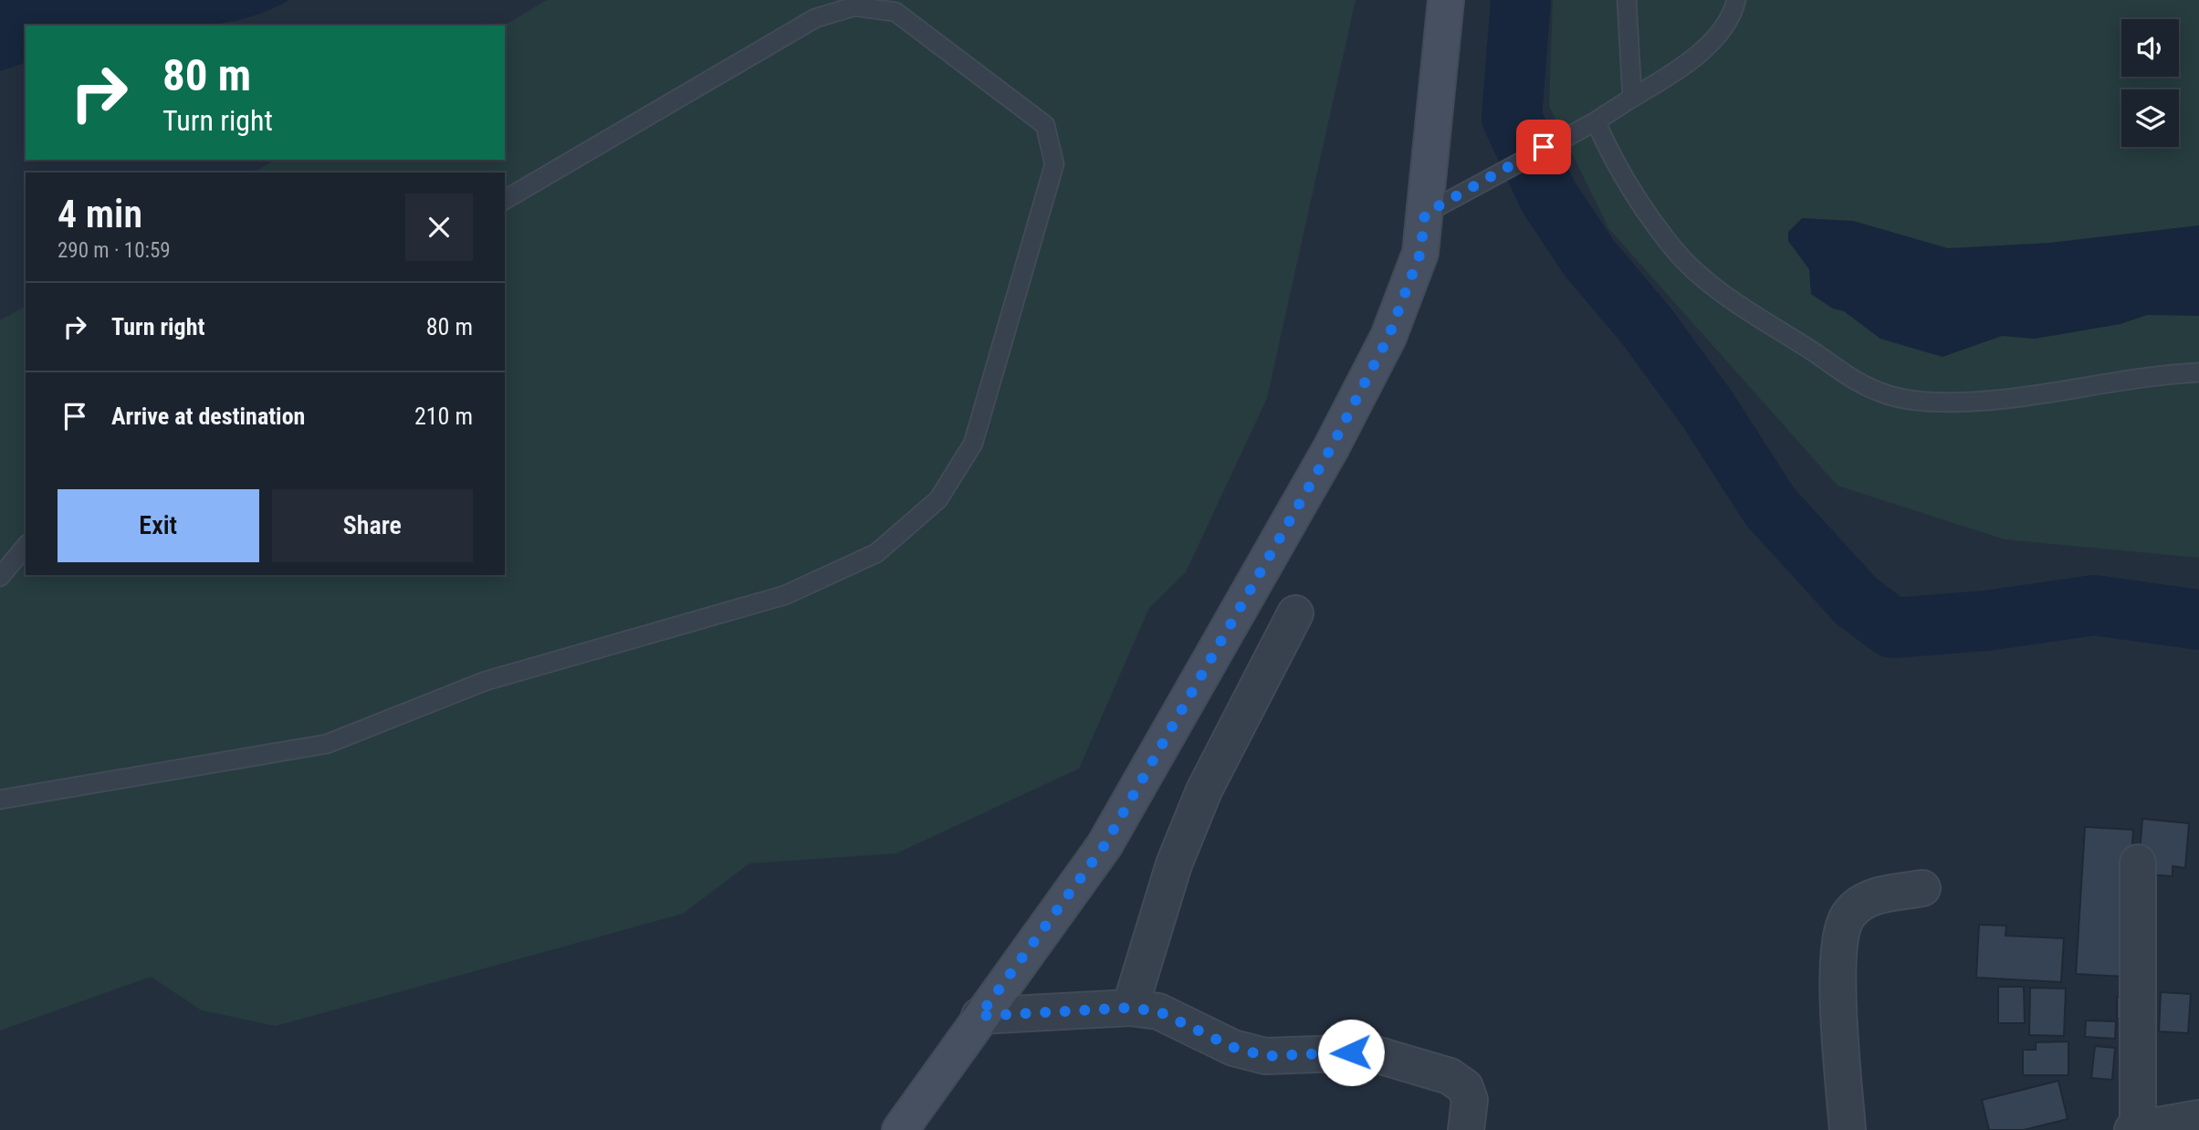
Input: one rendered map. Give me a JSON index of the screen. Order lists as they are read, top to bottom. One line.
{"page":{"turn":["80 m","Turn right"],"heading":["4 min","290 m · 10:59"],"list":[{"name":"Turn right","value":"80 m"},{"name":"Arrive at destination","value":"210 m"}],"buttons":["Exit","Share"]}}
